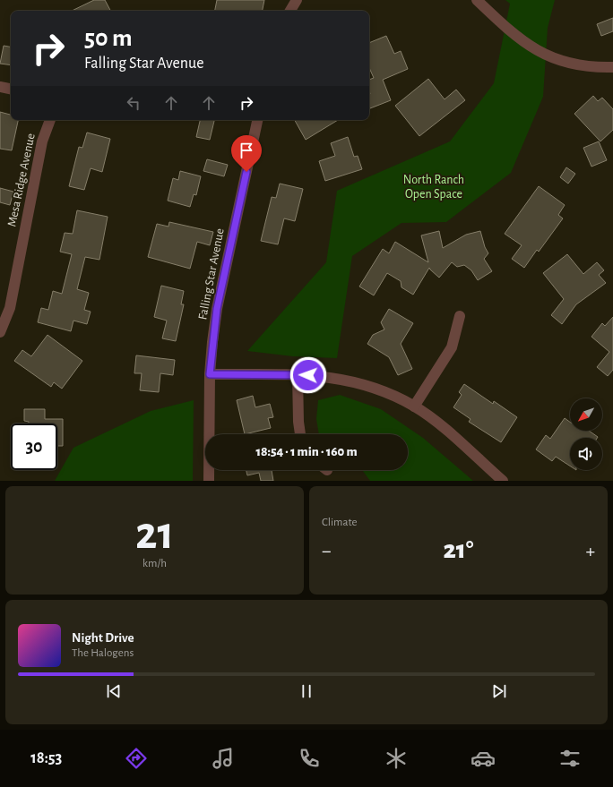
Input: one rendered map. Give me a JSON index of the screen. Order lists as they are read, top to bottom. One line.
{"streets":{"street":["Mesa Ridge Avenue","Falling Star Avenue"]},"parks":["North Ranch Open Space"],"north":"bottom left","page":{"turn":["50 m","Falling Star Avenue"],"limit":"30","trip":"18:54 · 1 min · 160 m","tile":[["21","km/h"],"Climate"],"heat":["−","21°","+"],"song":["Night Drive","The Halogens"],"tabs":"18:53"}}
